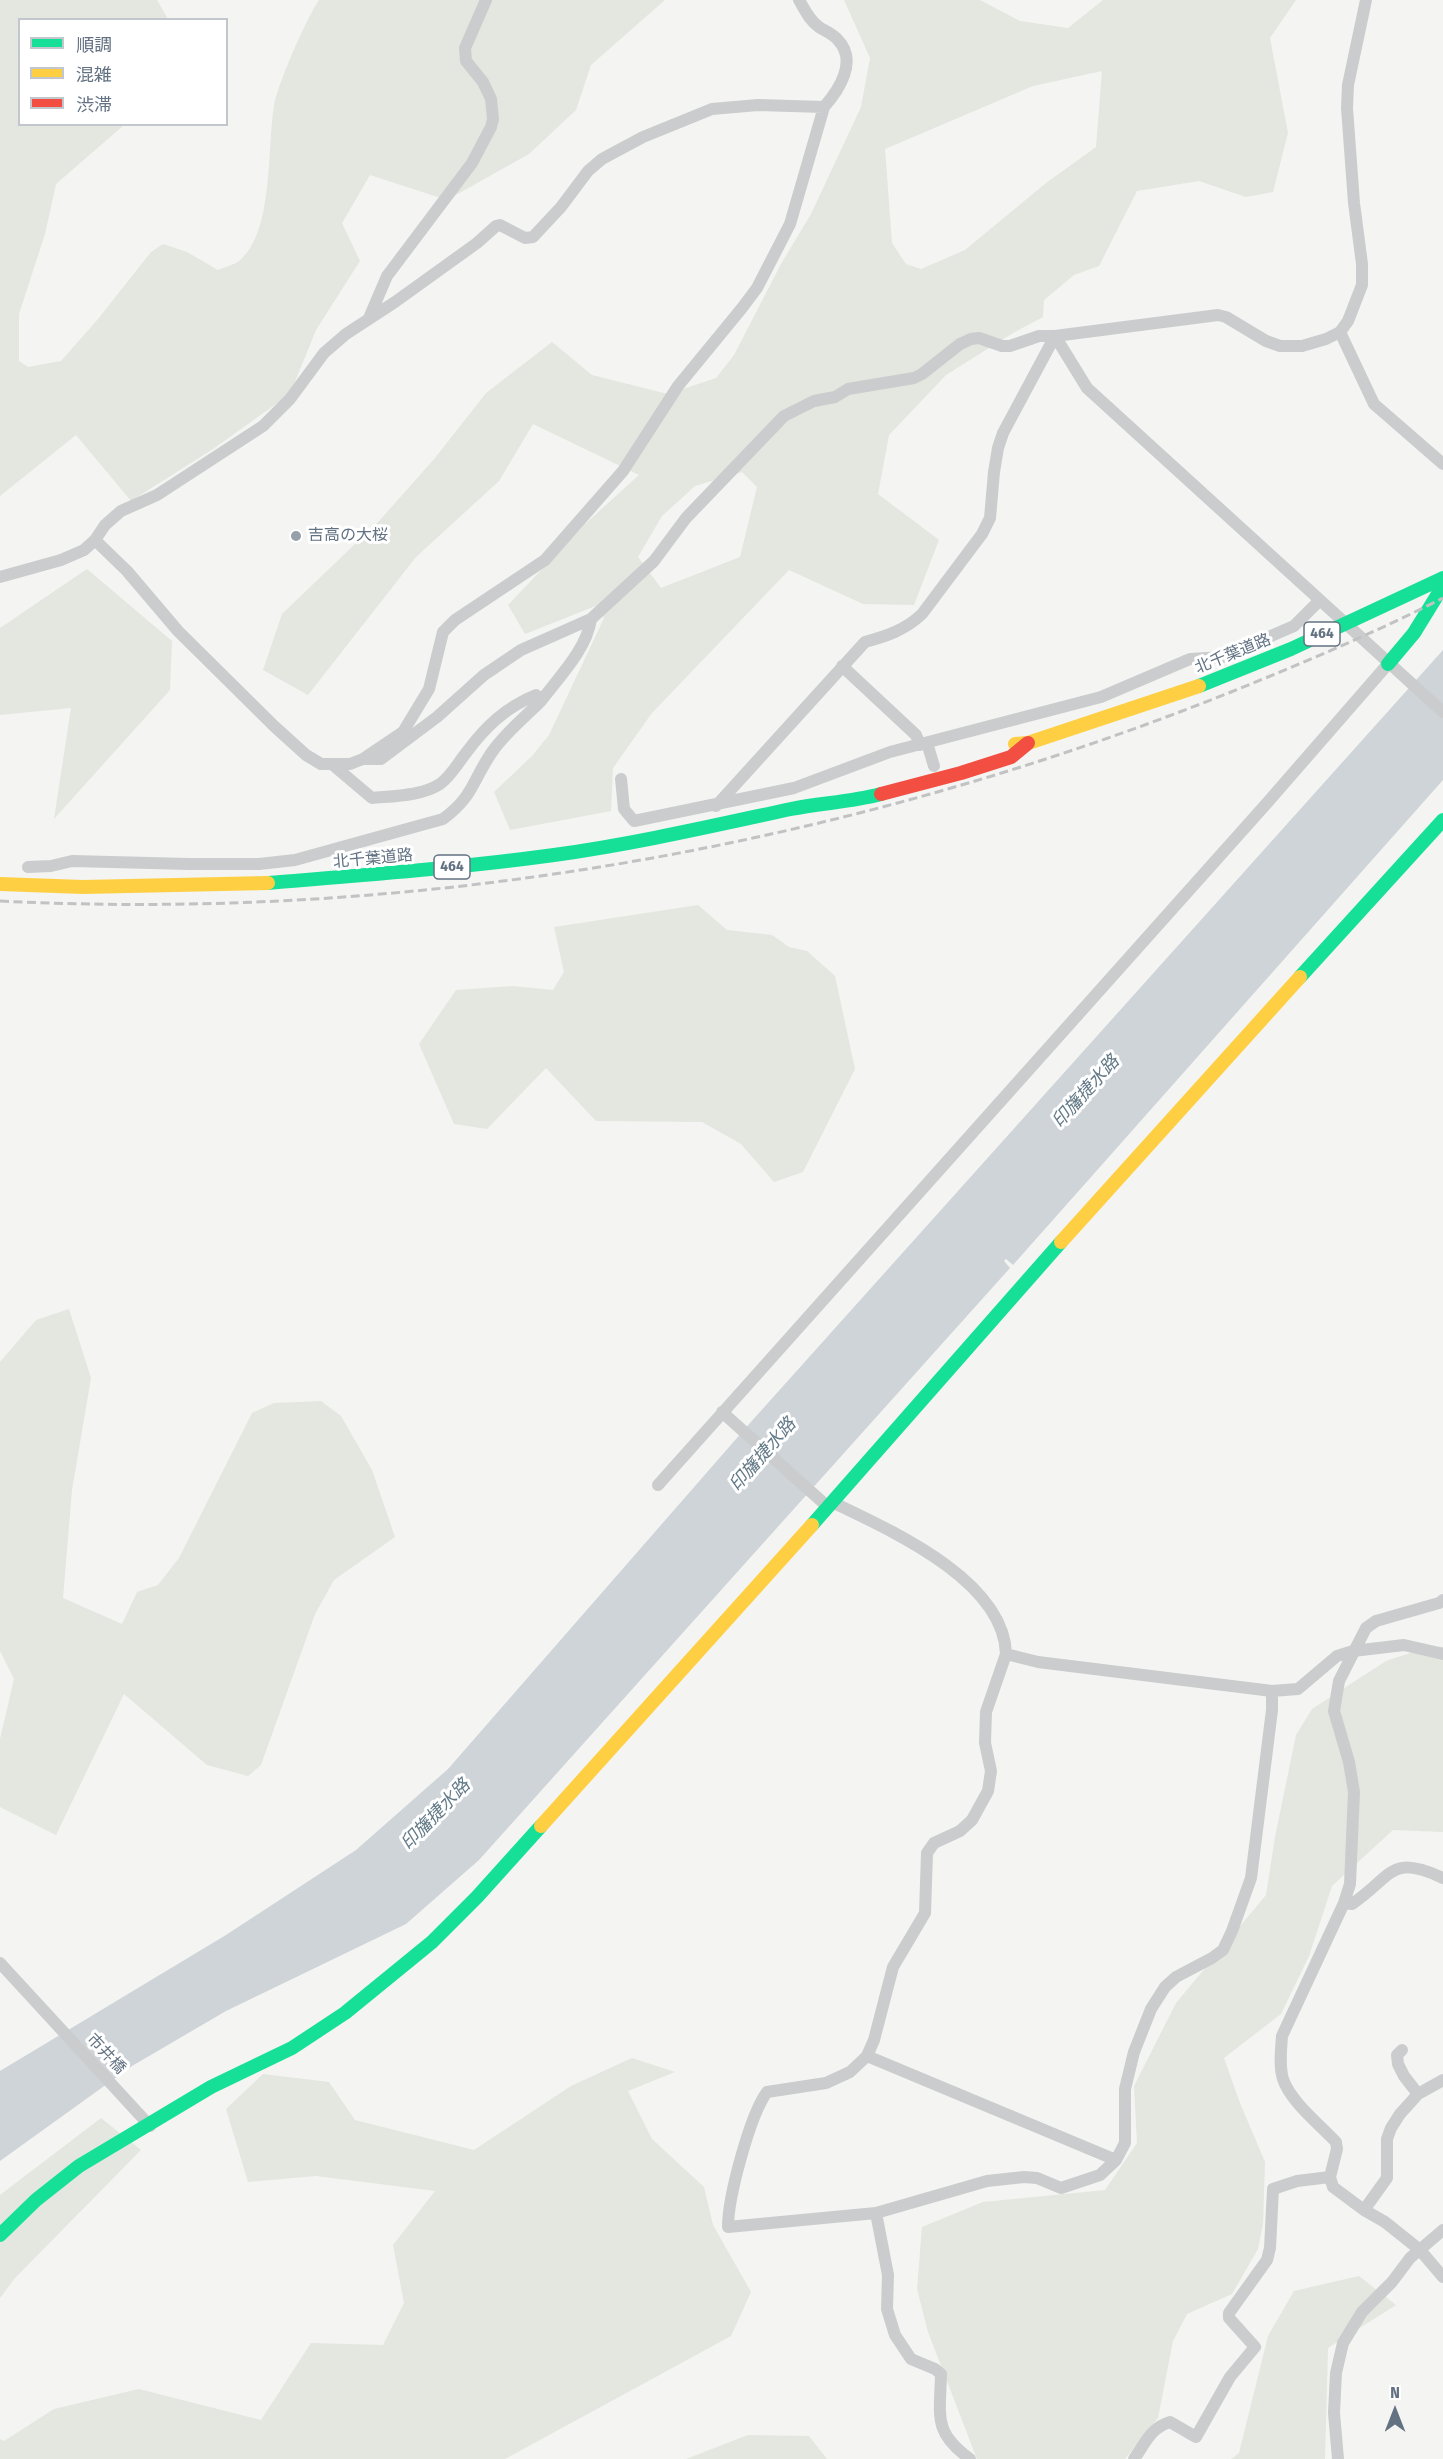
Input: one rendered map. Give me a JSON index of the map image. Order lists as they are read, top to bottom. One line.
{"streets":{"main road":["464","北千葉道路"],"street":["市井橋"]},"water":["印旛捷水路"],"places":["吉高の大桜"],"legend":["順調","混雑","渋滞"],"north":"top"}
